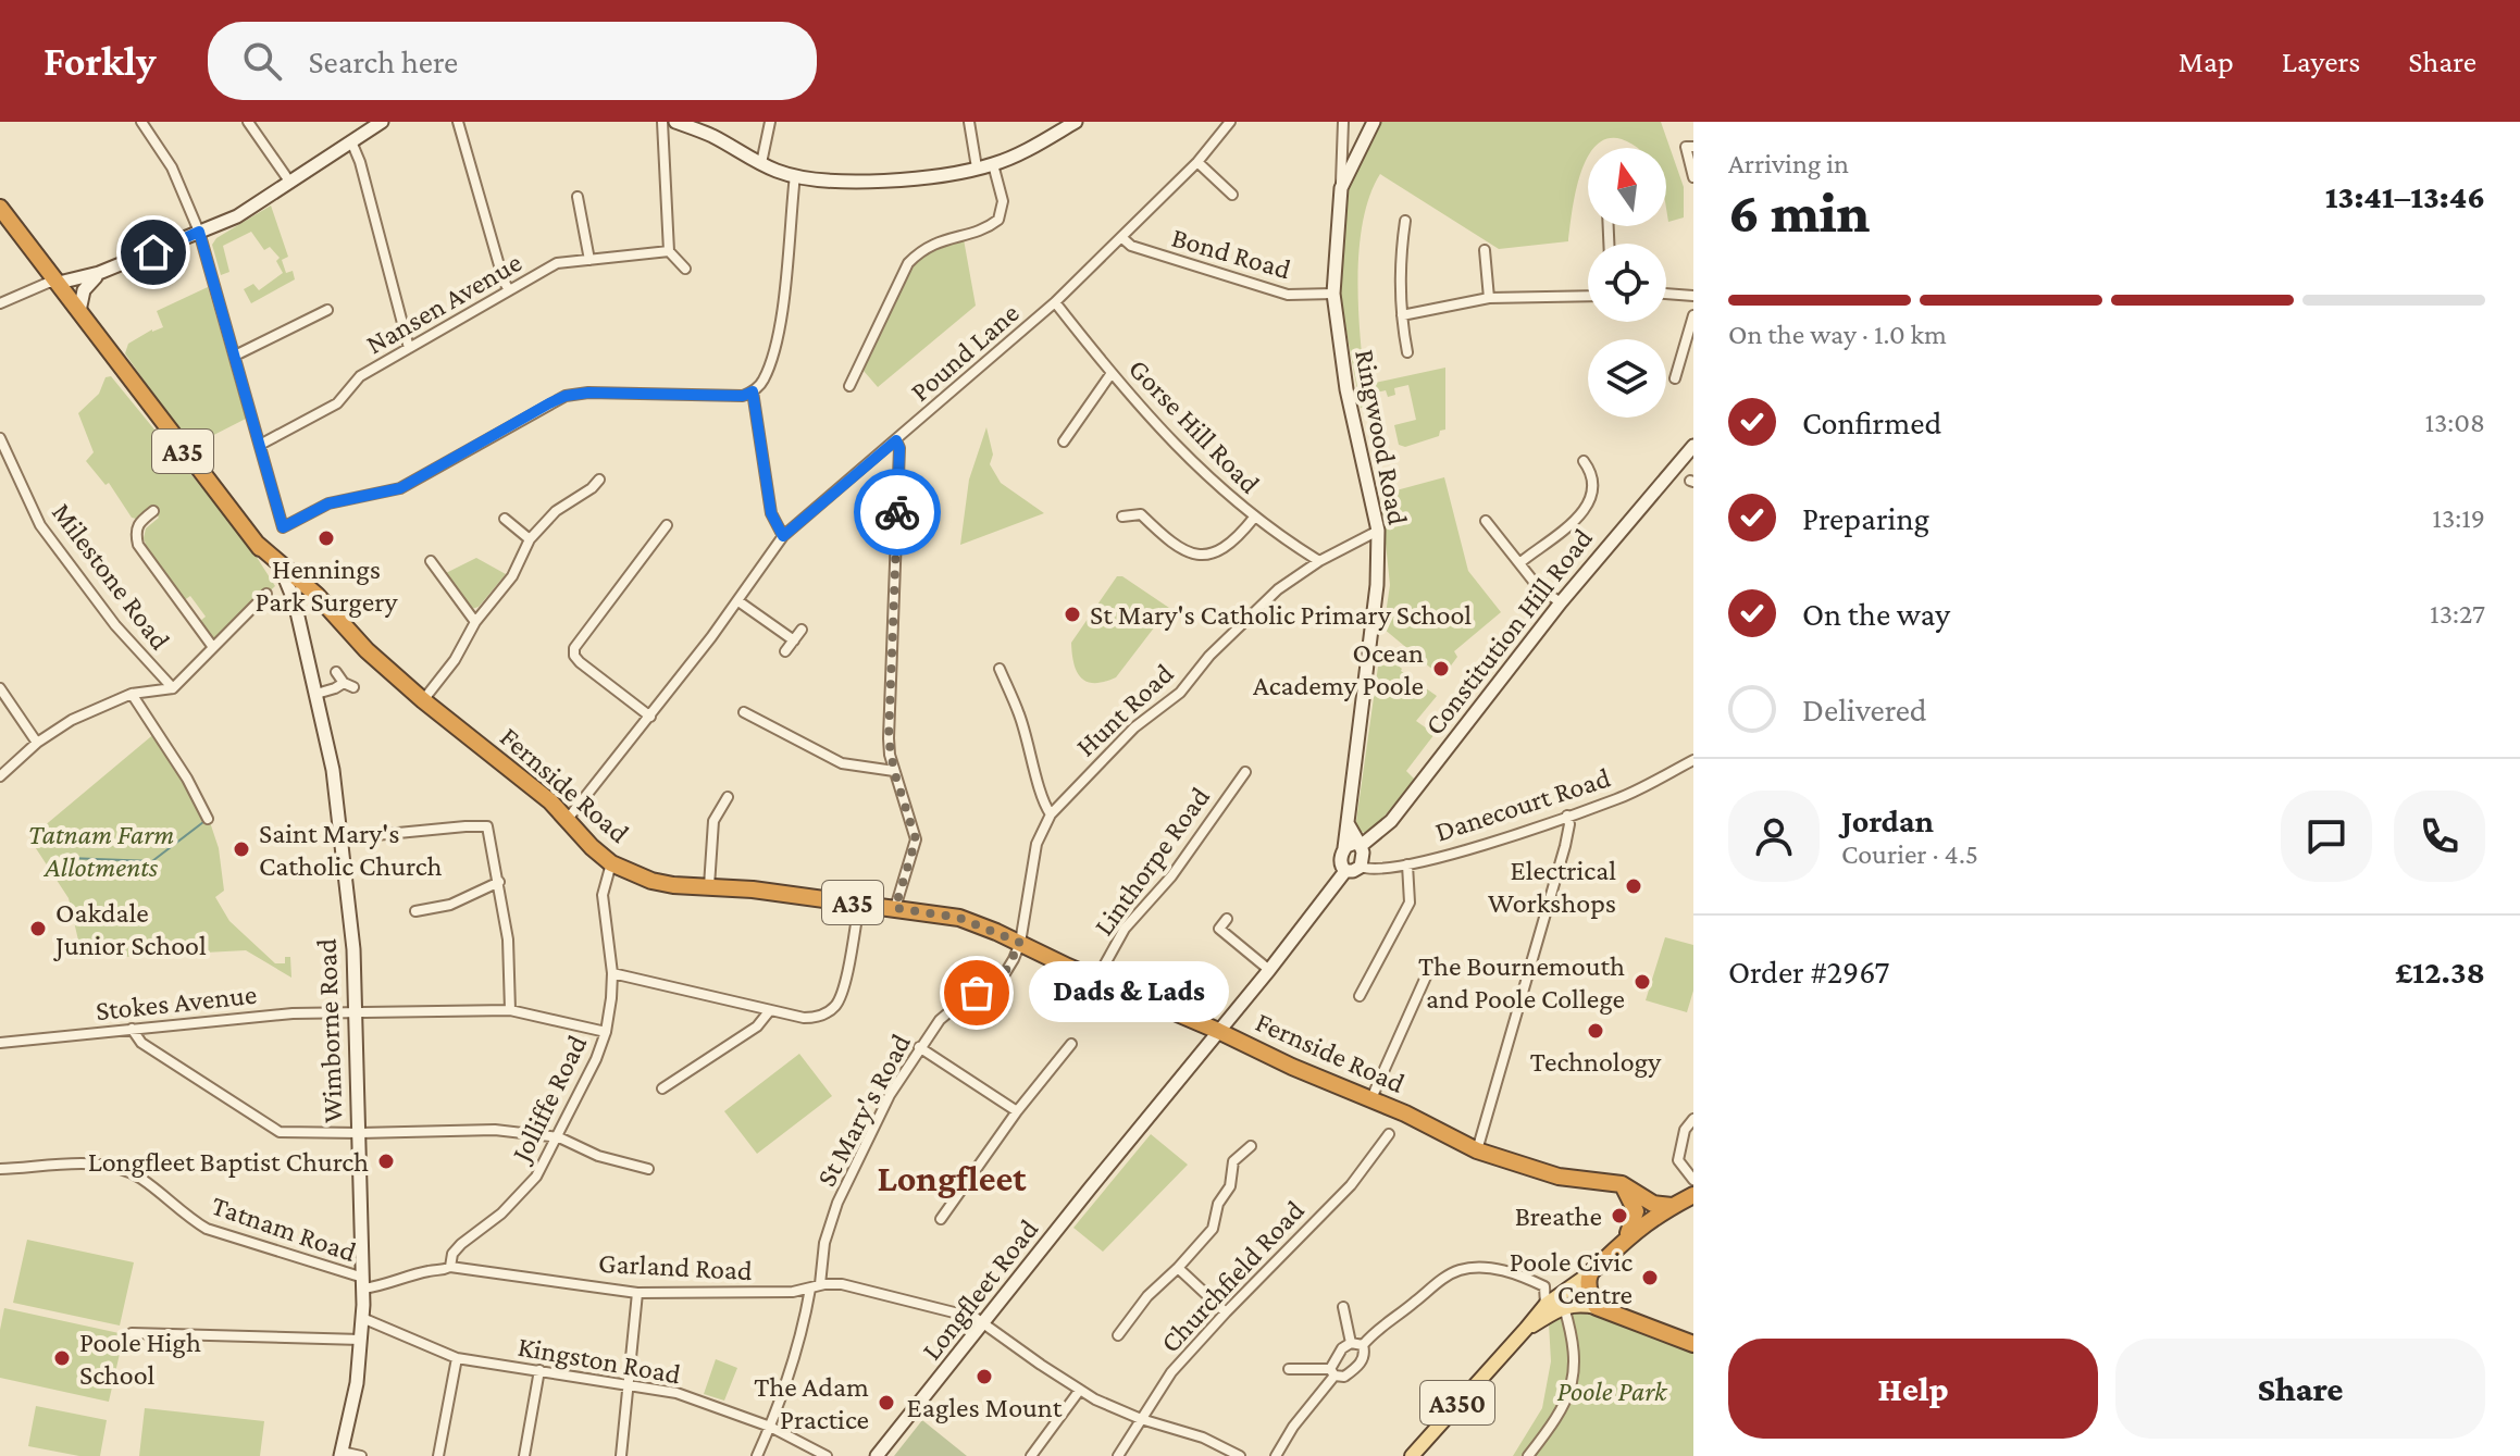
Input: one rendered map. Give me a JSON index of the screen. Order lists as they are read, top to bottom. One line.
{"streets":{"highway":["A35","Fernside Road","Wimborne Road"],"main road":["Ringwood Road","Constitution Hill Road","Longfleet Road","A350"],"street":["Bond Road","Nansen Avenue","Pound Lane","Gorse Hill Road","Milestone Road","Hunt Road","Danecourt Road","Linthorpe Road","Stokes Avenue","Jolliffe Road","St Mary's Road","Tatnam Road","Garland Road","Churchfield Road","Kingston Road"]},"crossings":[["Bond Road","Pound Lane"],["Bond Road","Ringwood Road"],["Pound Lane","Gorse Hill Road"],["Pound Lane","Fernside Road"],["Gorse Hill Road","Hunt Road"],["Ringwood Road","Constitution Hill Road"],["Ringwood Road","Hunt Road"],["Ringwood Road","Danecourt Road"],["Constitution Hill Road","Danecourt Road"],["Hunt Road","Fernside Road"],["Hunt Road","St Mary's Road"],["Fernside Road","Linthorpe Road"],["Fernside Road","Wimborne Road"],["Fernside Road","Jolliffe Road"],["Fernside Road","St Mary's Road"],["Fernside Road","Longfleet Road"],["Stokes Avenue","Wimborne Road"],["Stokes Avenue","Jolliffe Road"],["Wimborne Road","Tatnam Road"],["Wimborne Road","Garland Road"],["Wimborne Road","Kingston Road"],["Jolliffe Road","Garland Road"],["St Mary's Road","Garland Road"],["St Mary's Road","Kingston Road"],["Tatnam Road","Garland Road"],["Garland Road","Longfleet Road"]],"districts":["Longfleet"],"parks":["Tatnam Farm Allotments","Poole Park"],"places":["Hennings Park Surgery","St Mary's Catholic Primary School","Ocean Academy Poole","Saint Mary's Catholic Church","Electrical Workshops","Oakdale Junior School","The Bournemouth and Poole College","Dads & Lads","Technology","Longfleet Baptist Church","Breathe","Poole Civic Centre","Poole High School","Eagles Mount","The Adam Practice"],"north":"top","page":{"header":"Forkly","search":"Search here","nav":["Map","Layers","Share"],"heading":["6 min","Arriving in","13:41–13:46"],"panel":["Jordan","Courier · 4.5","Order #2967","£12.38"],"bar":"On the way · 1.0 km","list":[["Confirmed","13:08"],["Preparing","13:19"],["On the way","13:27"],"Delivered"],"bubble":"Dads & Lads","buttons":["Help","Share"]}}
